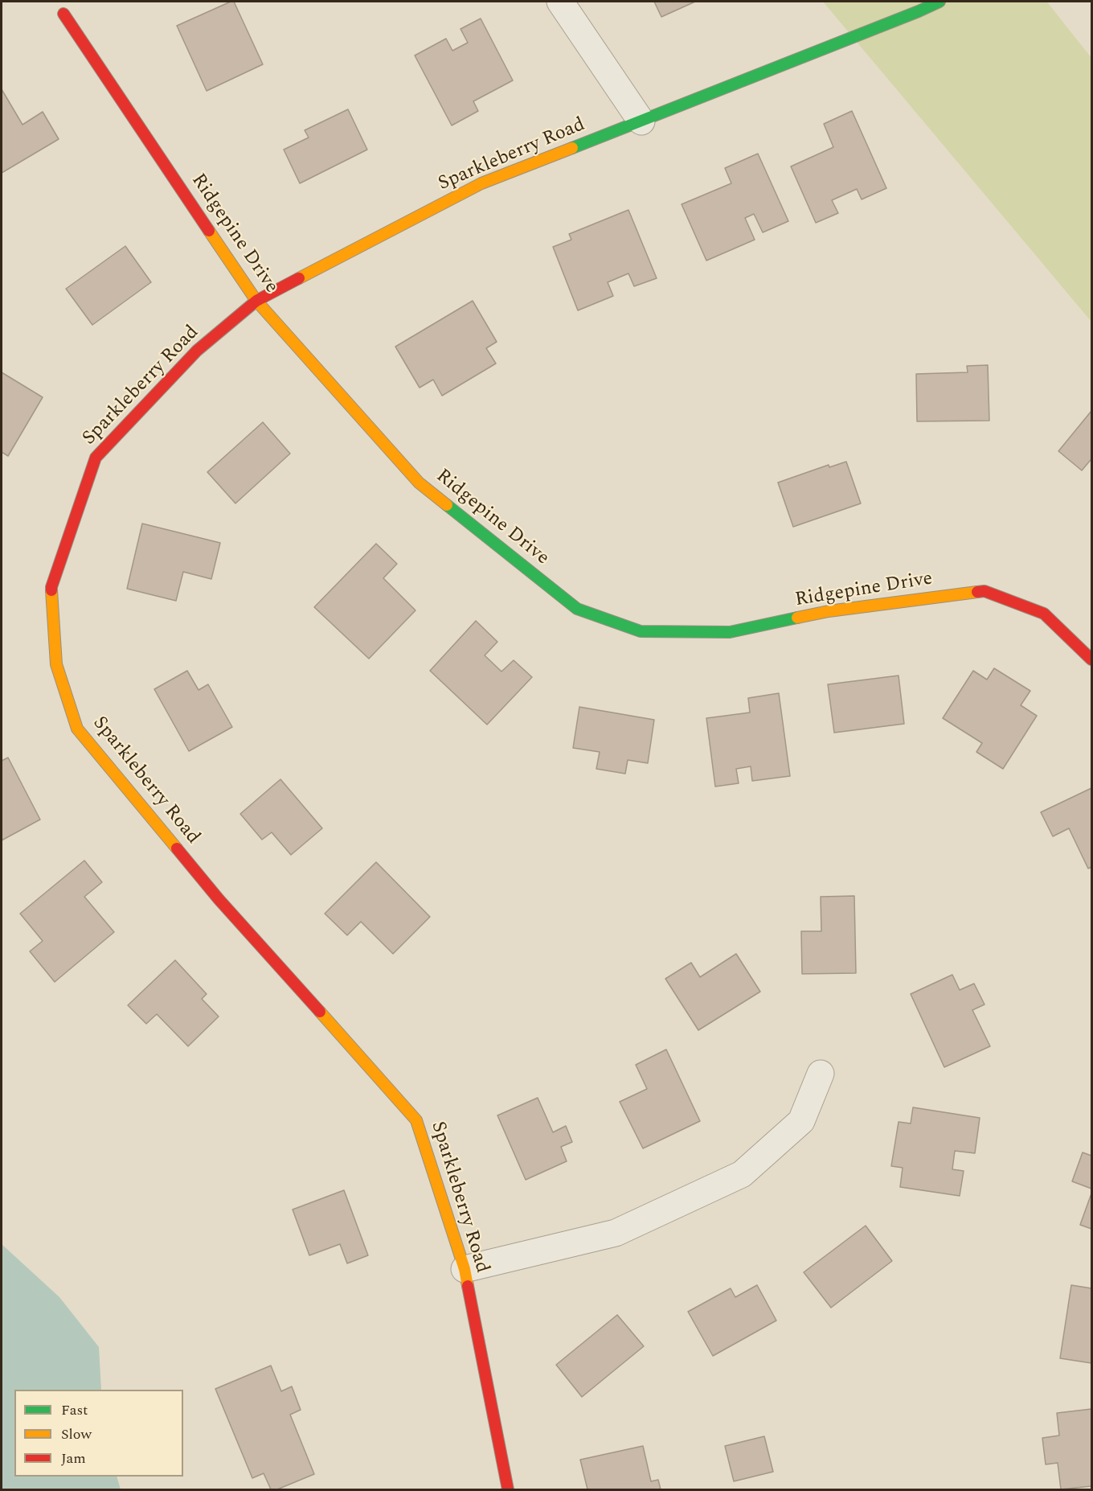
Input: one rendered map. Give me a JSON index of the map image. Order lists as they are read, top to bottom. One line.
{"streets":{"street":["Sparkleberry Road","Ridgepine Drive"]},"crossings":[["Sparkleberry Road","Ridgepine Drive"]],"legend":["Fast","Slow","Jam"]}
